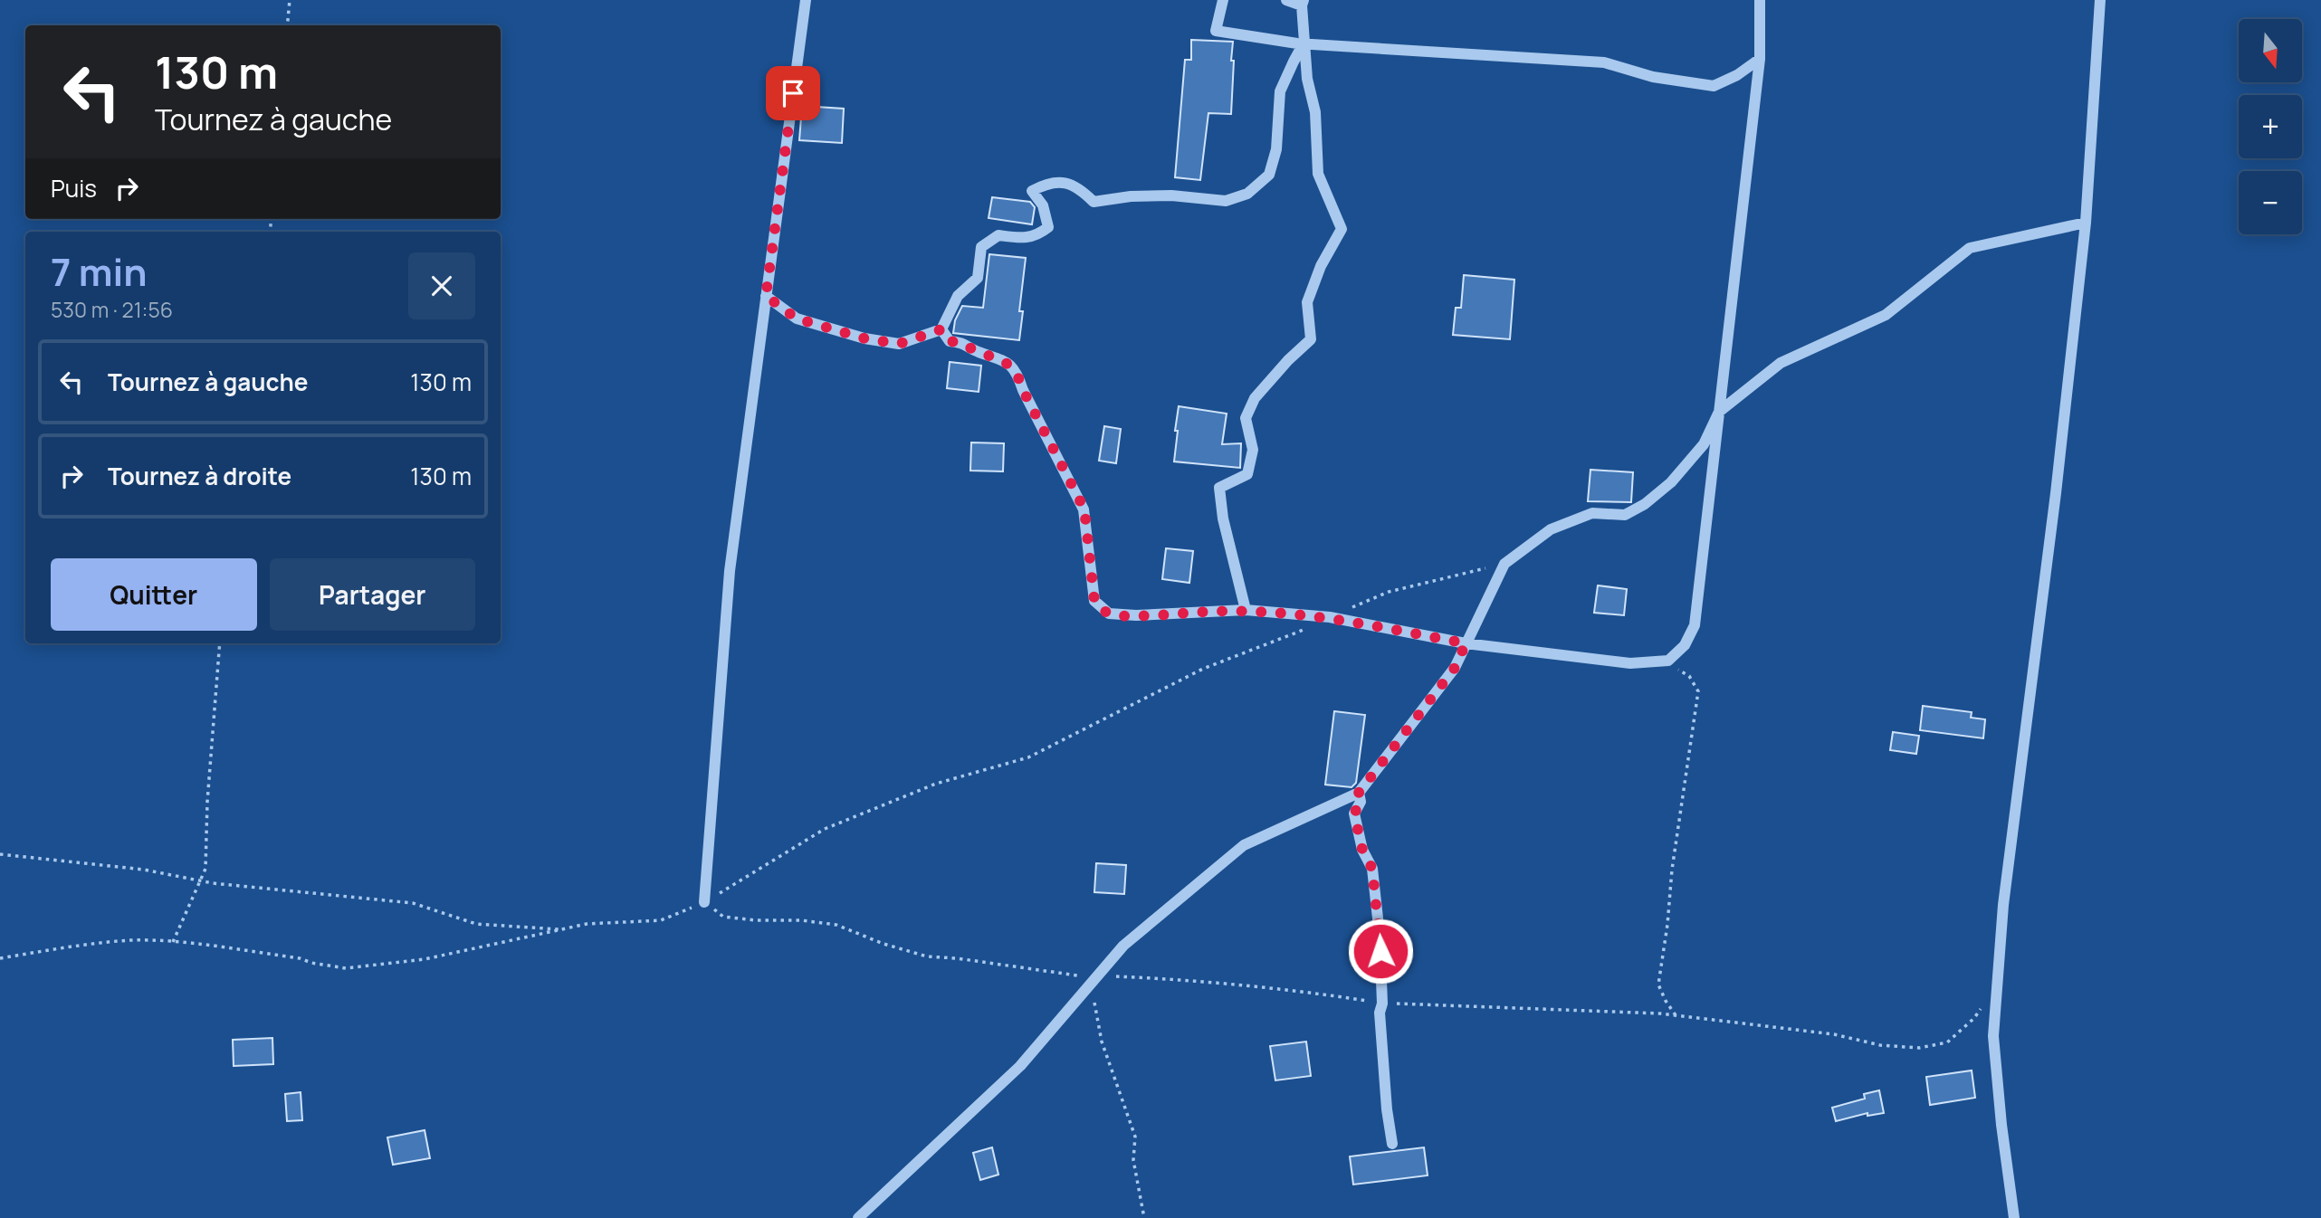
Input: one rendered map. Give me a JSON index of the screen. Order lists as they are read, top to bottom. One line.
{"north":"bottom","page":{"map_buttons":["+","−"],"turn":["130 m","Tournez à gauche"],"then":"Puis","heading":["7 min","530 m · 21:56"],"list":[{"name":"Tournez à gauche","value":"130 m"},{"name":"Tournez à droite","value":"130 m"}],"buttons":["Quitter","Partager"]}}
